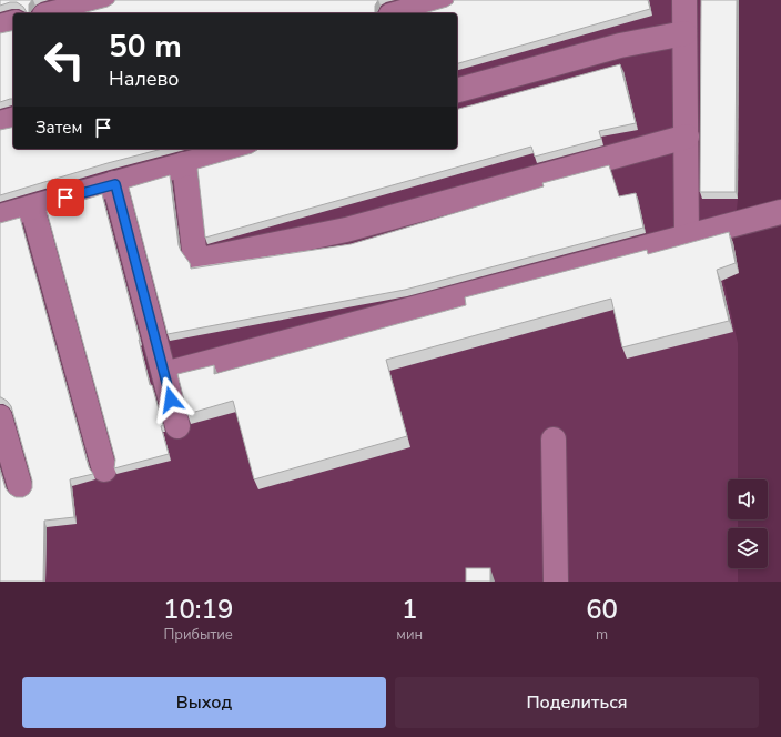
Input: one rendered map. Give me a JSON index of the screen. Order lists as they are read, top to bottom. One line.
{"page":{"turn":["50 m","Налево"],"then":"Затем","eta":["10:19","Прибытие","1","мин","60","m"],"buttons":["Выход","Поделиться"]}}
